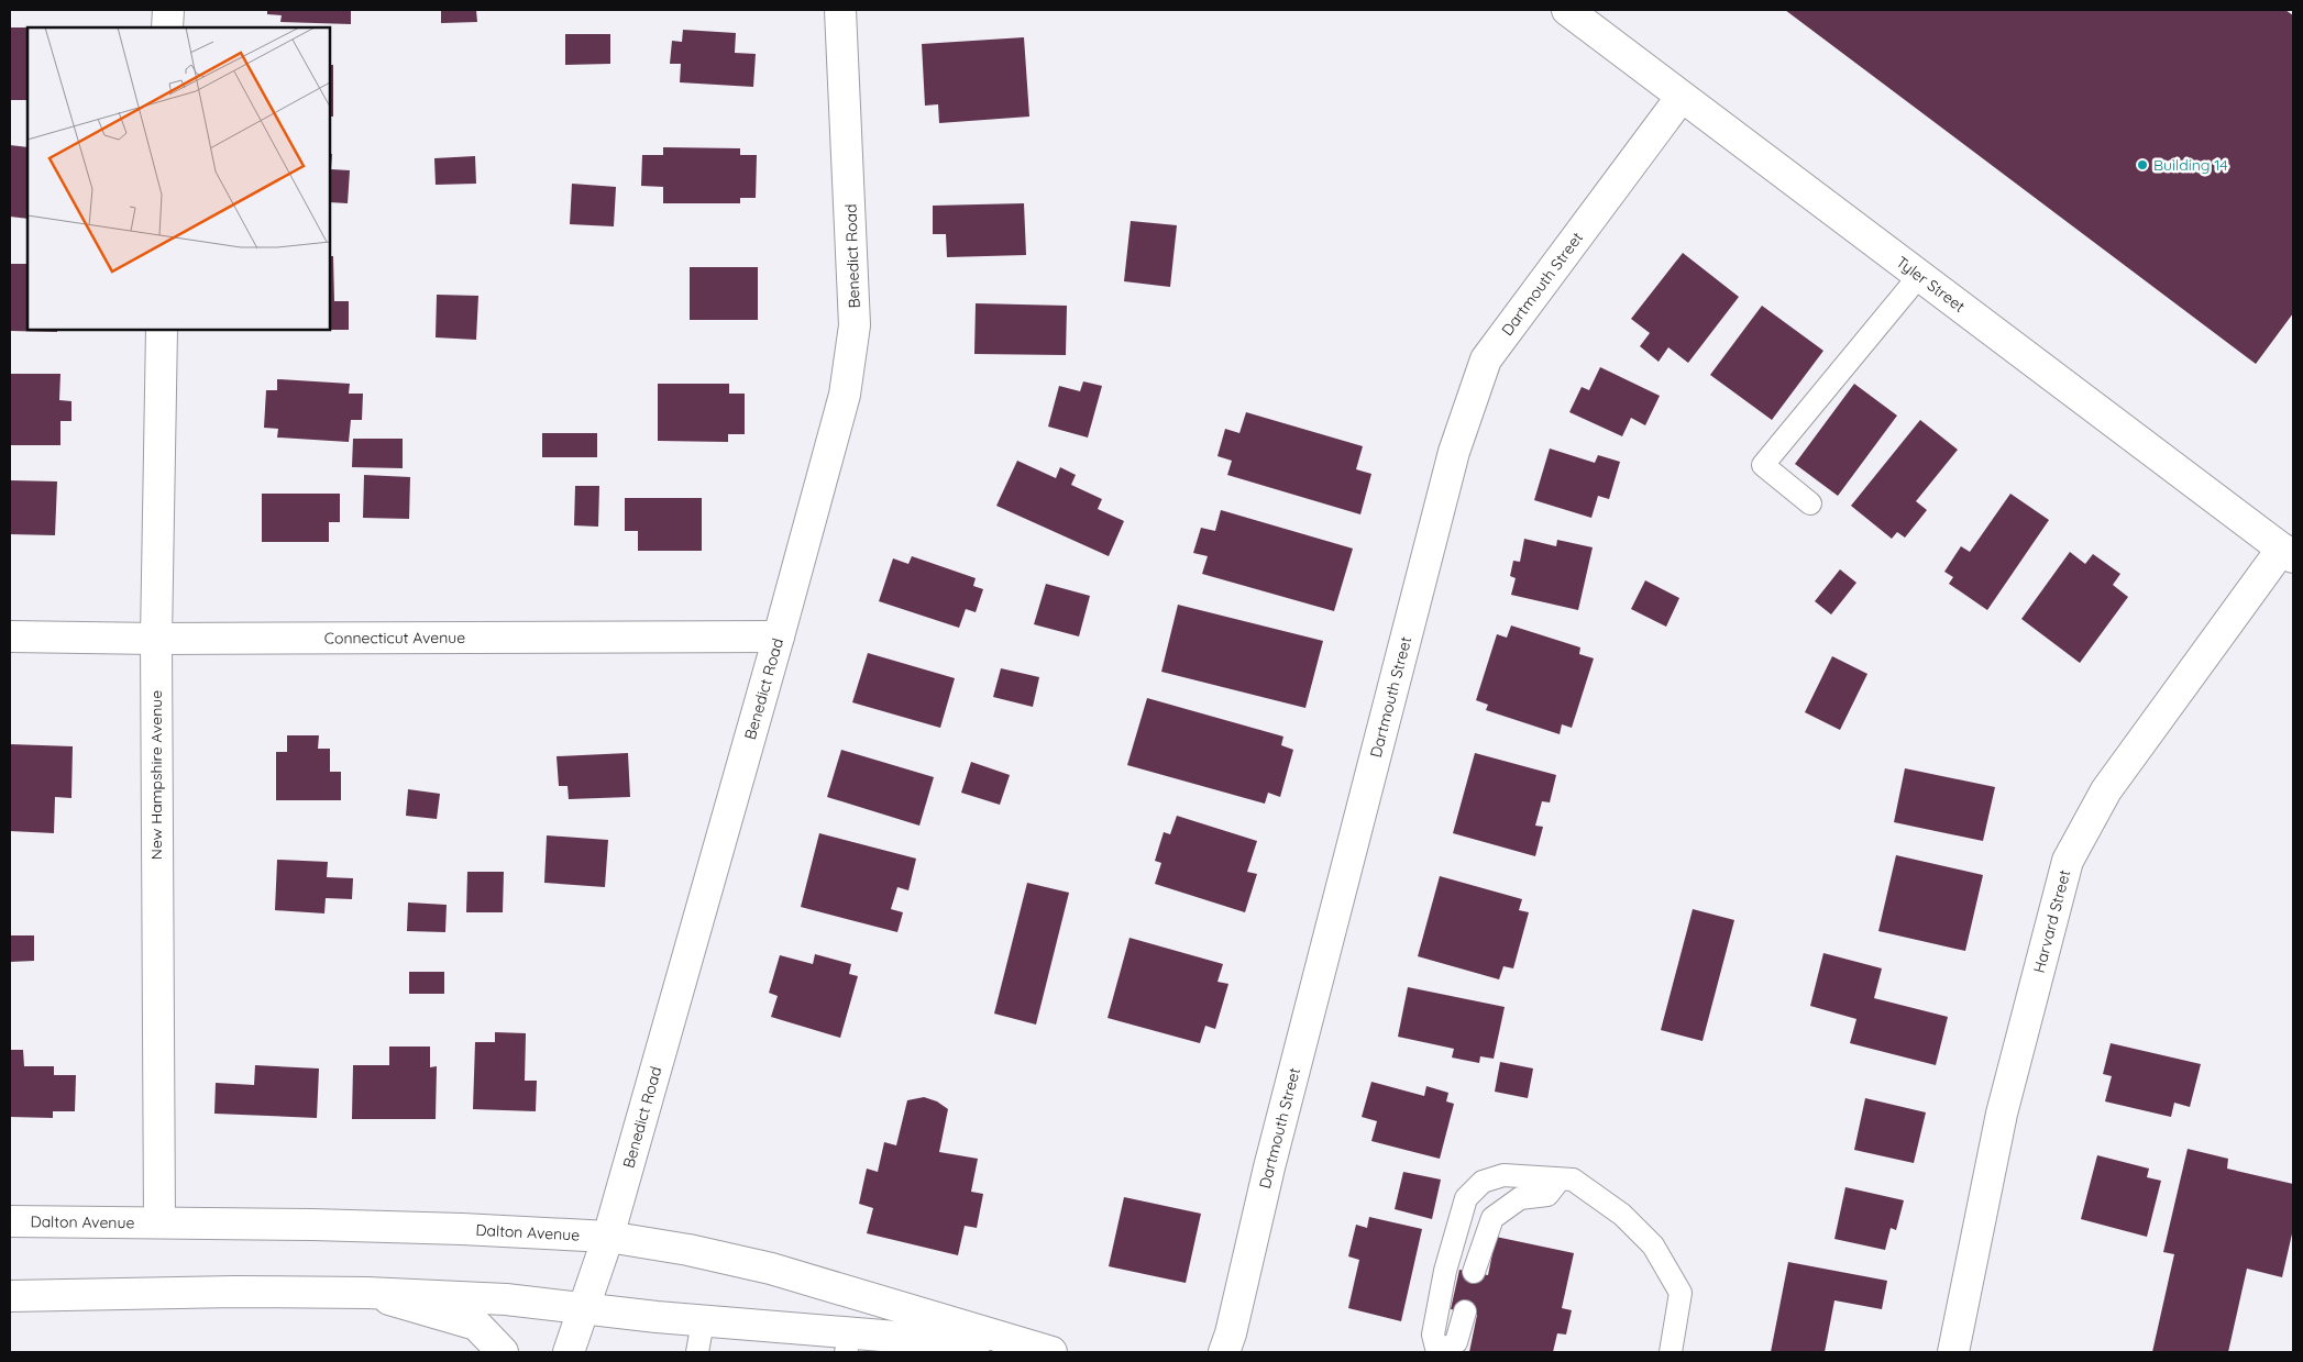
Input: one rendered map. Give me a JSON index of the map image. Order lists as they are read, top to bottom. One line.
{"streets":{"street":["Benedict Road","Dartmouth Street","Tyler Street","Connecticut Avenue","New Hampshire Avenue","Harvard Street","Dalton Avenue"]},"crossings":[["Benedict Road","Connecticut Avenue"],["Benedict Road","Dalton Avenue"],["Dartmouth Street","Tyler Street"],["Tyler Street","Harvard Street"],["Connecticut Avenue","New Hampshire Avenue"],["New Hampshire Avenue","Dalton Avenue"]],"places":["Building 14"]}
